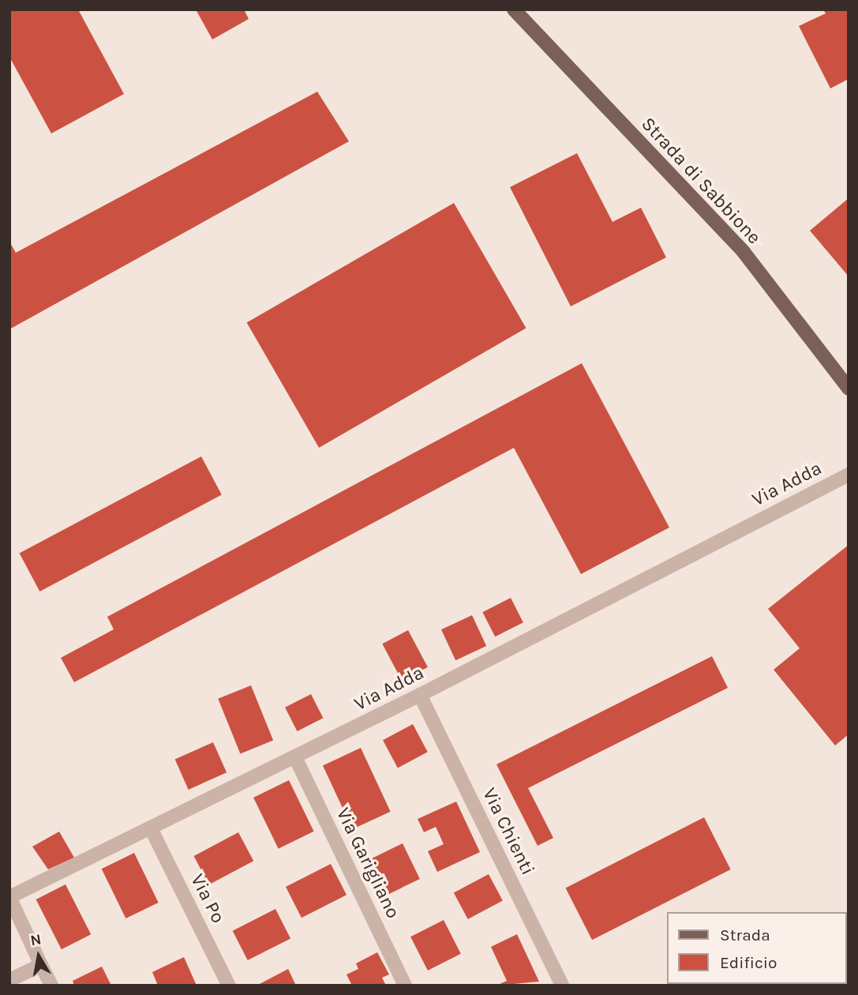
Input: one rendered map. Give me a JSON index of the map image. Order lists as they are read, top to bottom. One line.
{"streets":{"main road":["Strada di Sabbione"],"street":["Via Adda","Via Chienti","Via Garigliano","Via Po"]},"crossings":[["Via Adda","Via Chienti"],["Via Adda","Via Garigliano"],["Via Adda","Via Po"]],"legend":["Strada","Edificio"],"north":"top"}
